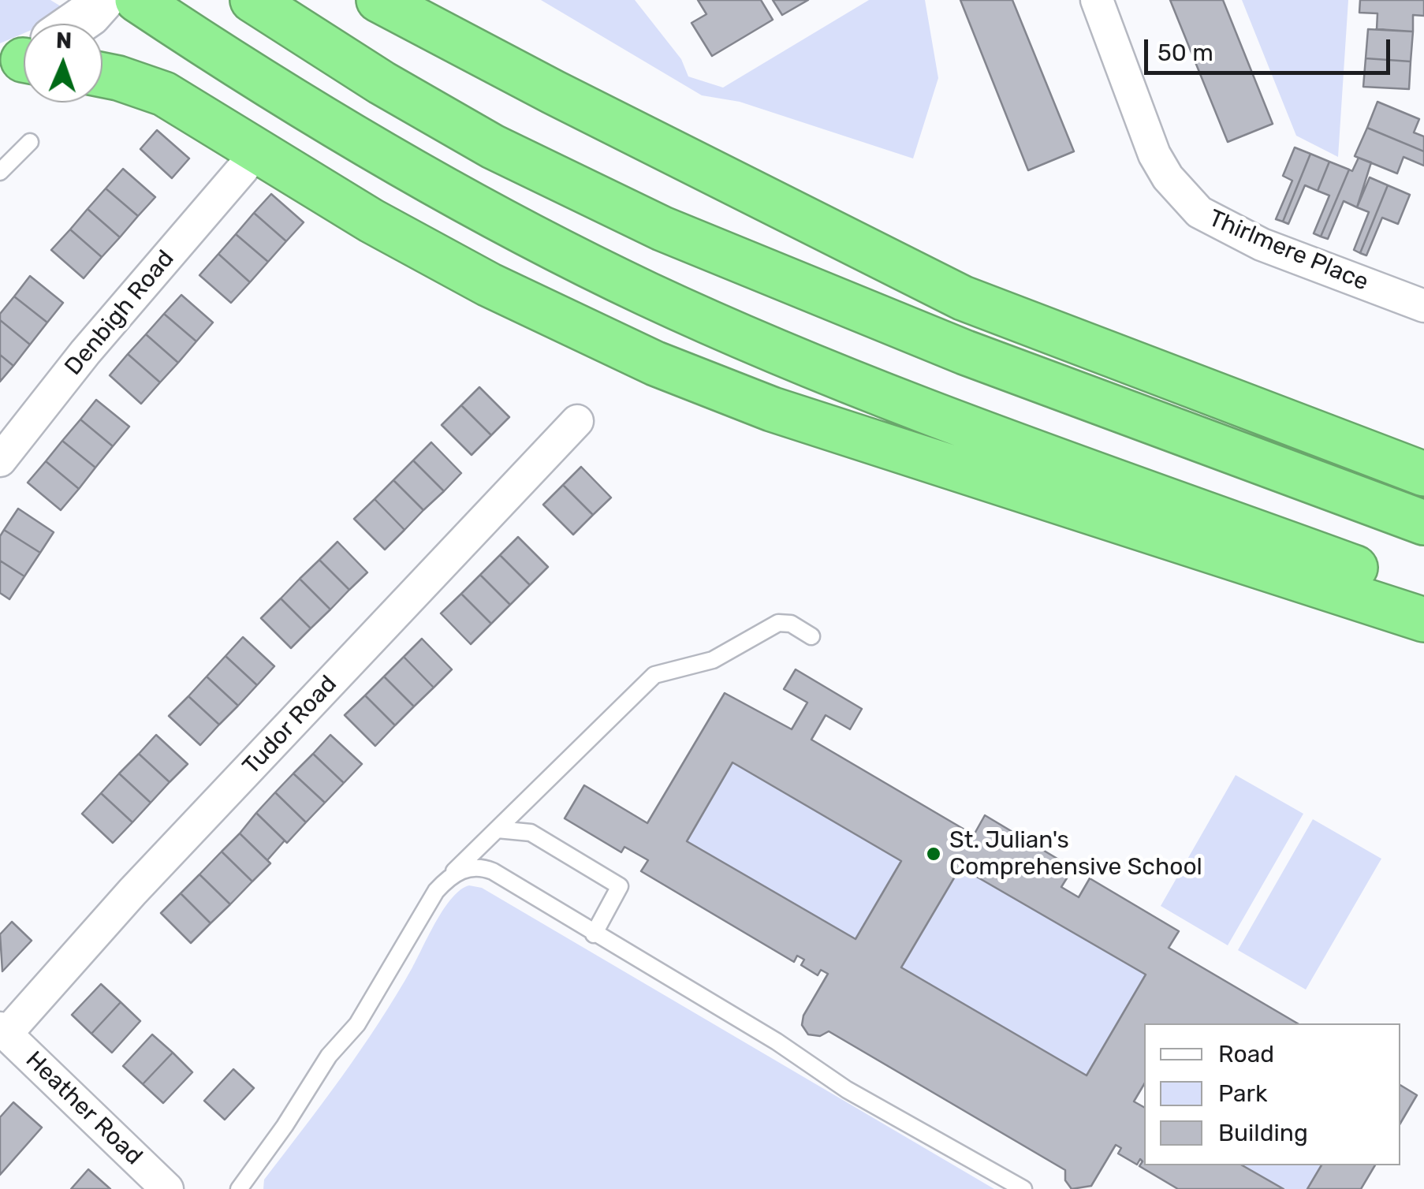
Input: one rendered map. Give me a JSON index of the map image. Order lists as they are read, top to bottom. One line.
{"streets":{"street":["Thirlmere Place","Denbigh Road","Tudor Road","Heather Road"]},"crossings":[["Tudor Road","Heather Road"]],"places":["St. Julian's Comprehensive School"],"legend":["Road","Park","Building"],"scale_bar":"50 m","north":"top"}
